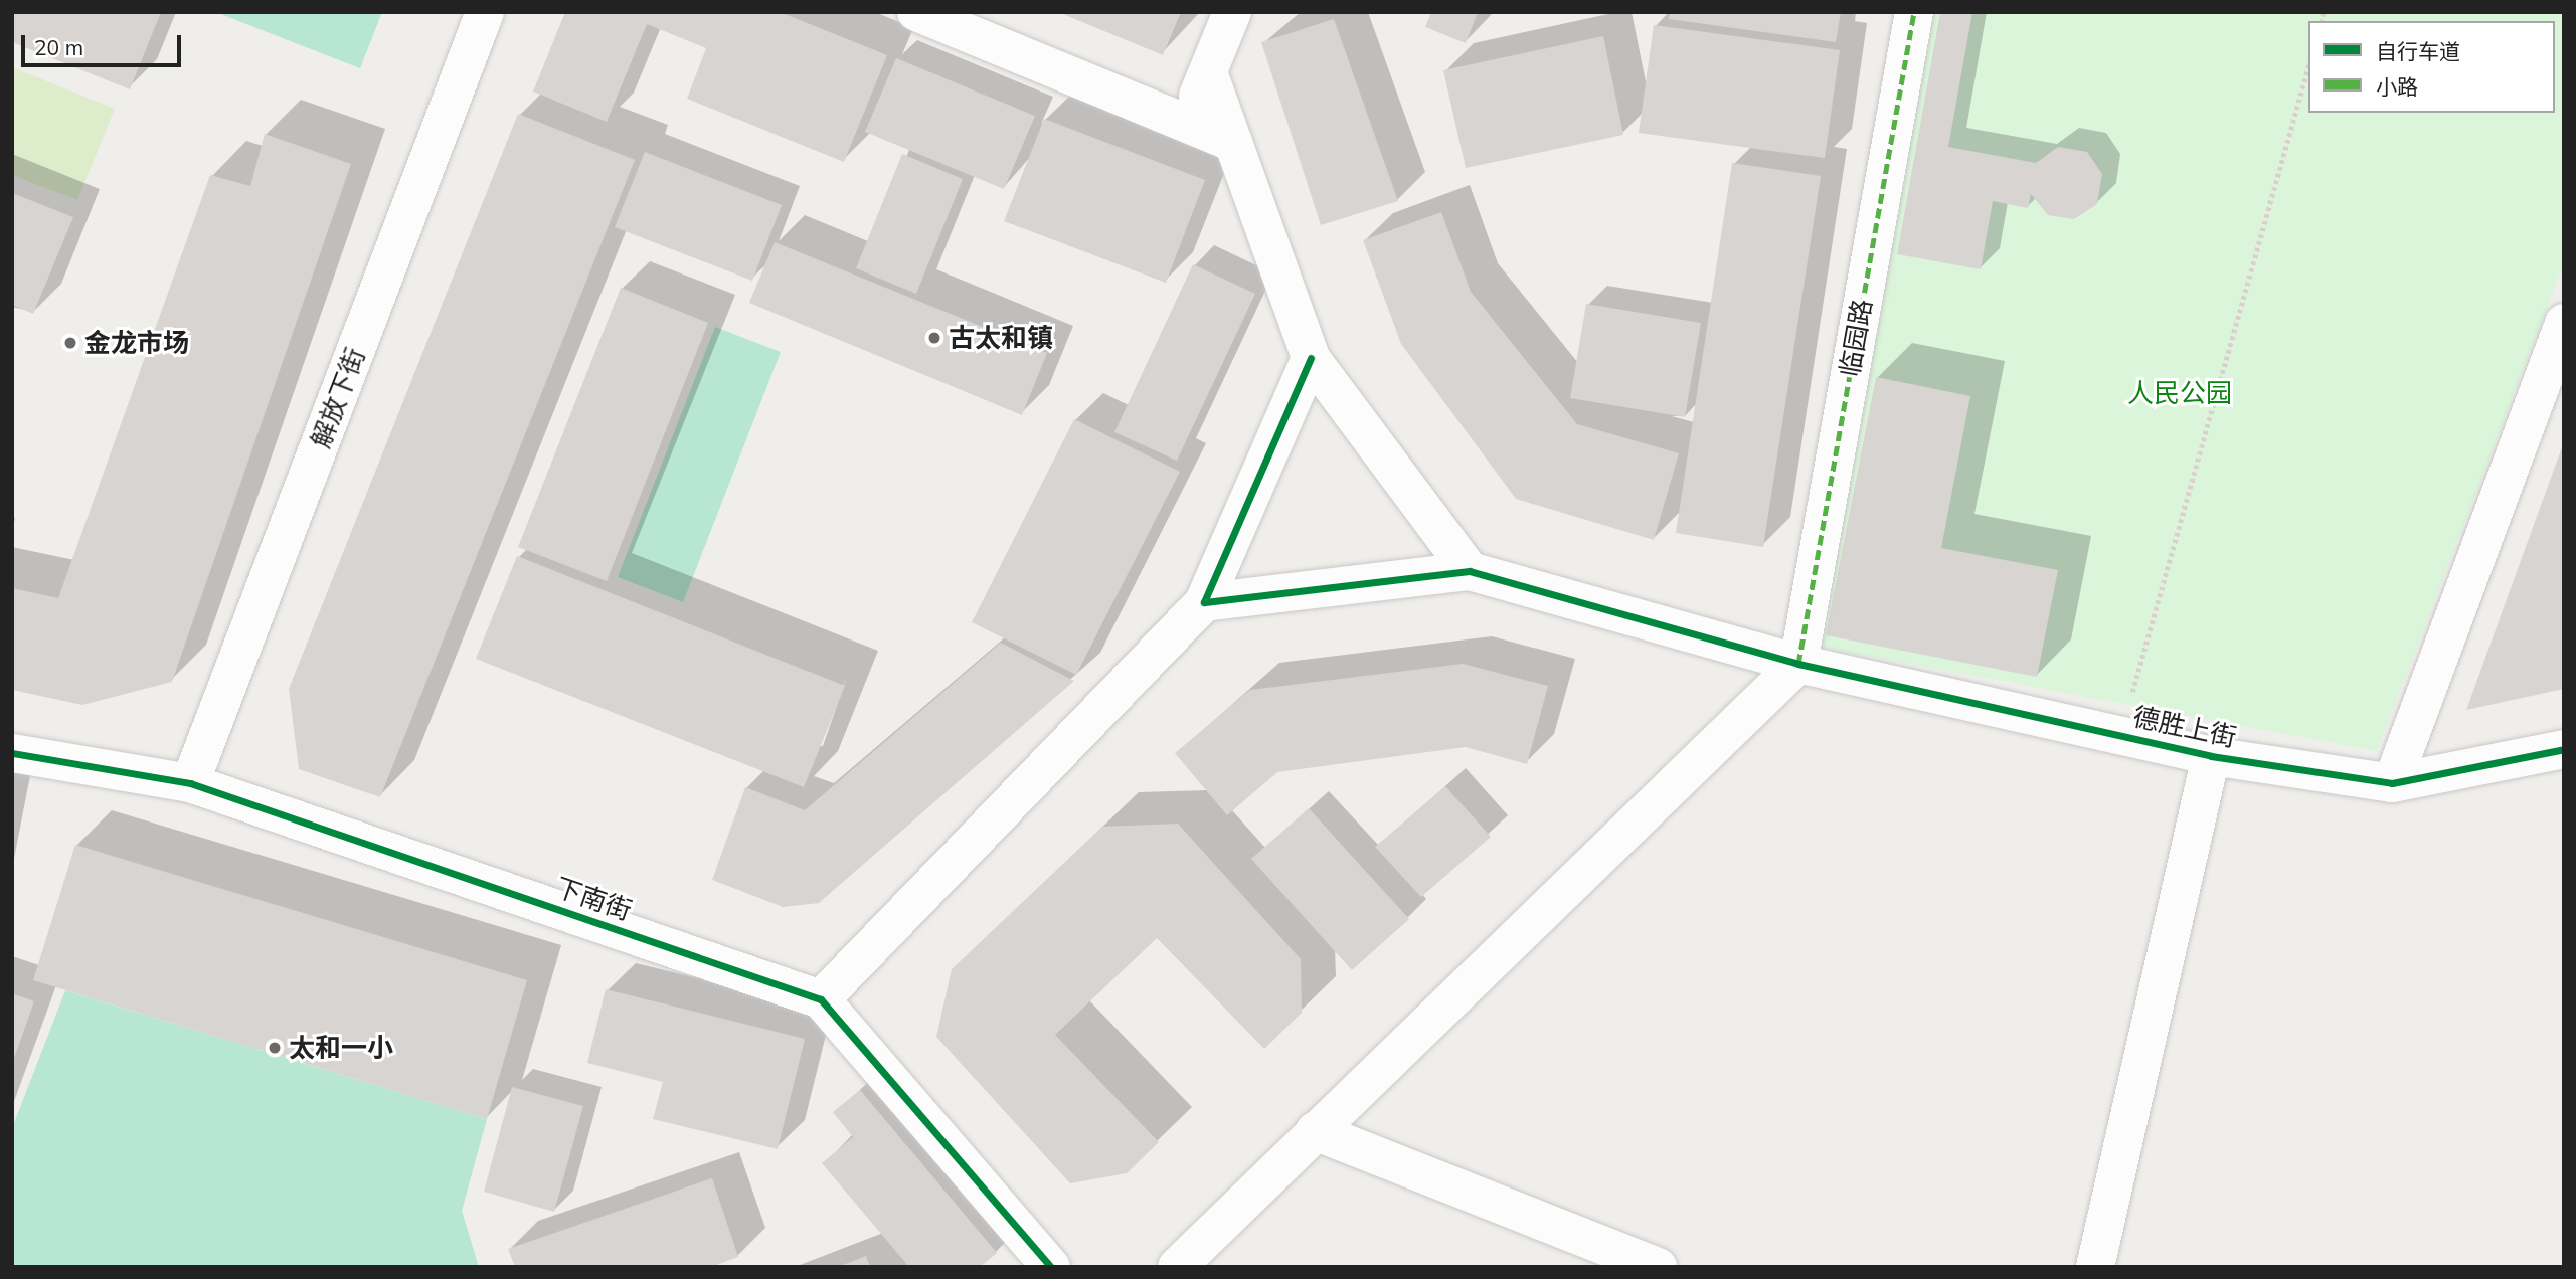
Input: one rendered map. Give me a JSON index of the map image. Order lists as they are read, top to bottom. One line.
{"streets":{"street":["临园路","解放下街","德胜上街","下南街"]},"crossings":[["临园路","德胜上街"],["解放下街","下南街"]],"parks":["人民公园"],"places":["古太和镇","金龙市场","太和一小"],"legend":["自行车道","小路"],"scale_bar":"20 m"}
